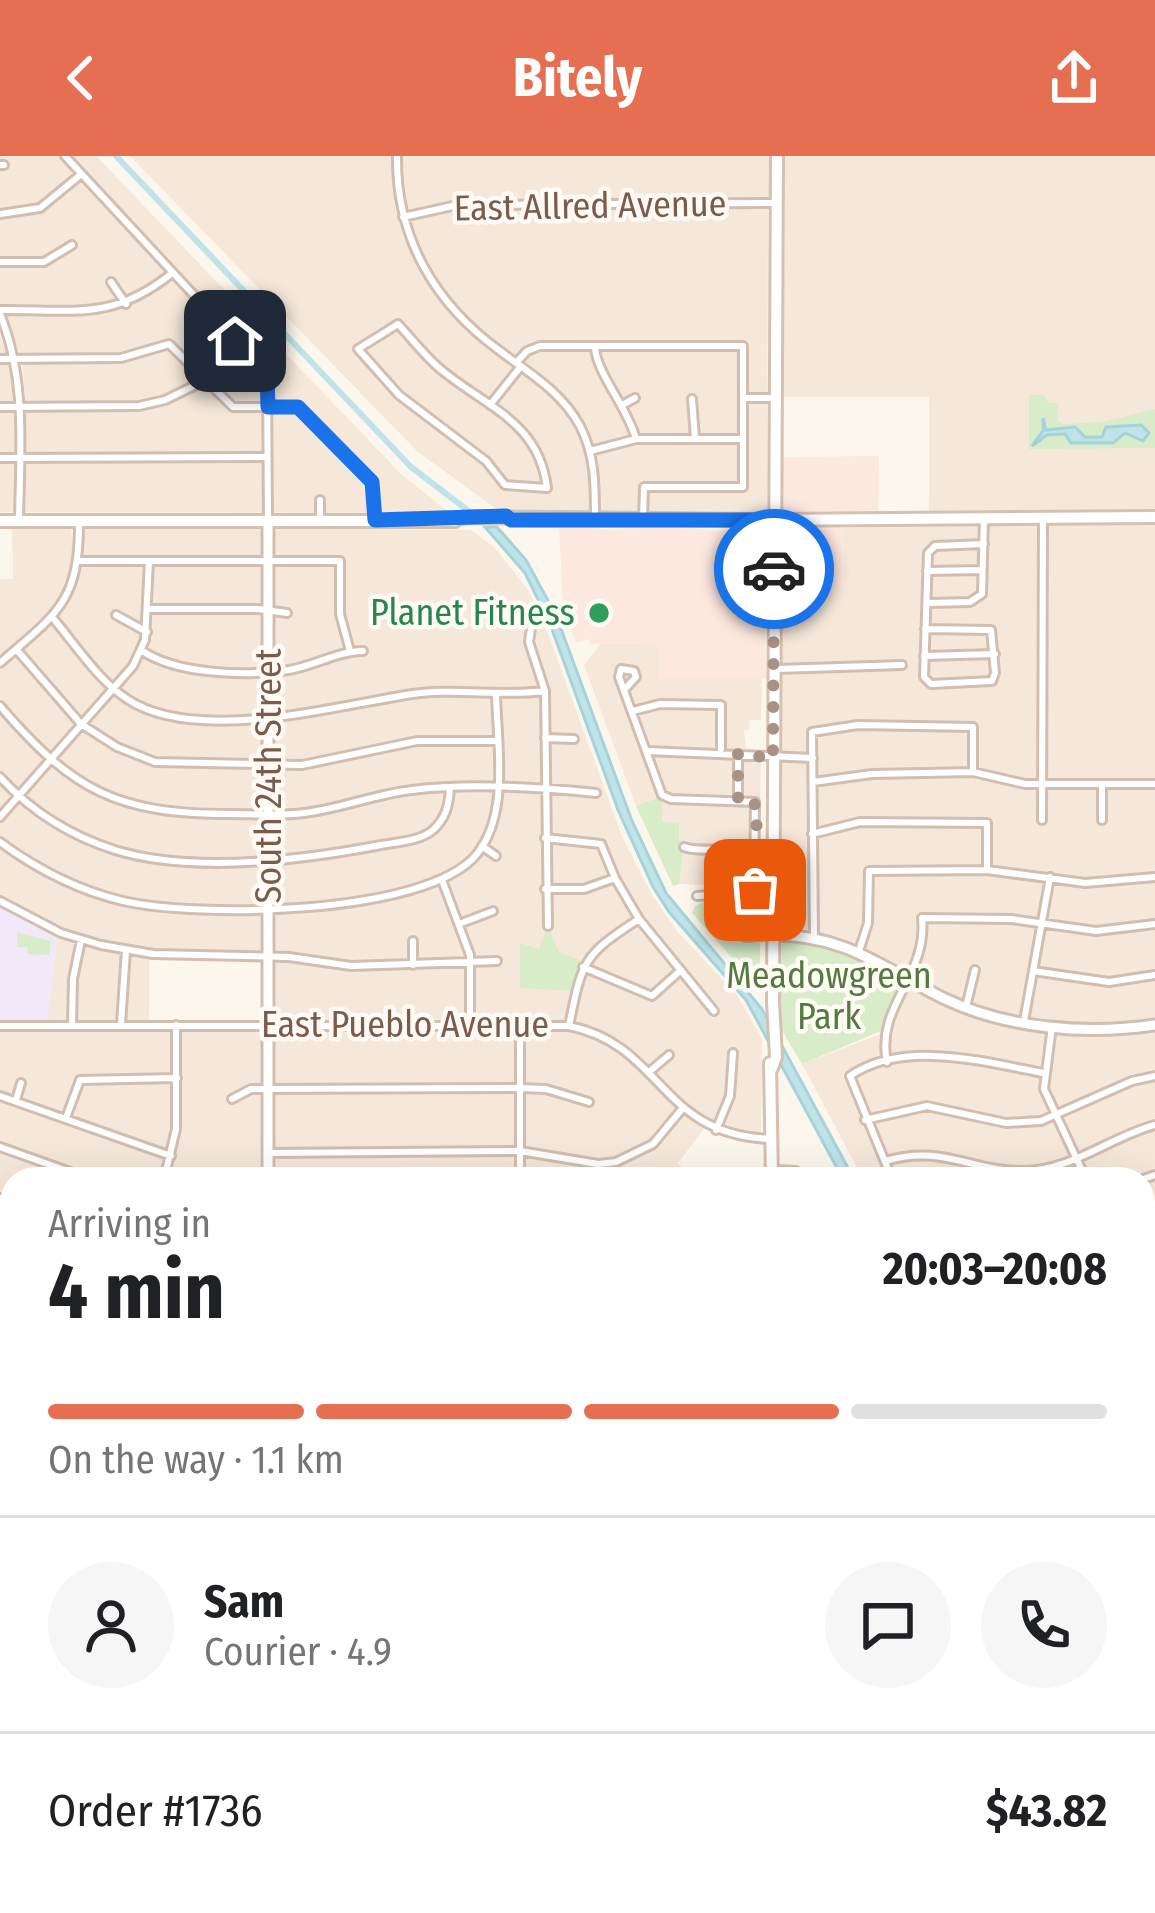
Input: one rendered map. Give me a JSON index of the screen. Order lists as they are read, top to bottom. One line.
{"streets":{"street":["East Allred Avenue","South 24th Street","East Pueblo Avenue"]},"crossings":[["South 24th Street","East Pueblo Avenue"]],"parks":["Meadowgreen Park"],"places":["Planet Fitness"],"page":{"header":"Bitely","heading":["4 min","Arriving in","20:03–20:08"],"panel":["Sam","Courier · 4.9","Order #1736","$43.82"],"bar":"On the way · 1.1 km"}}
